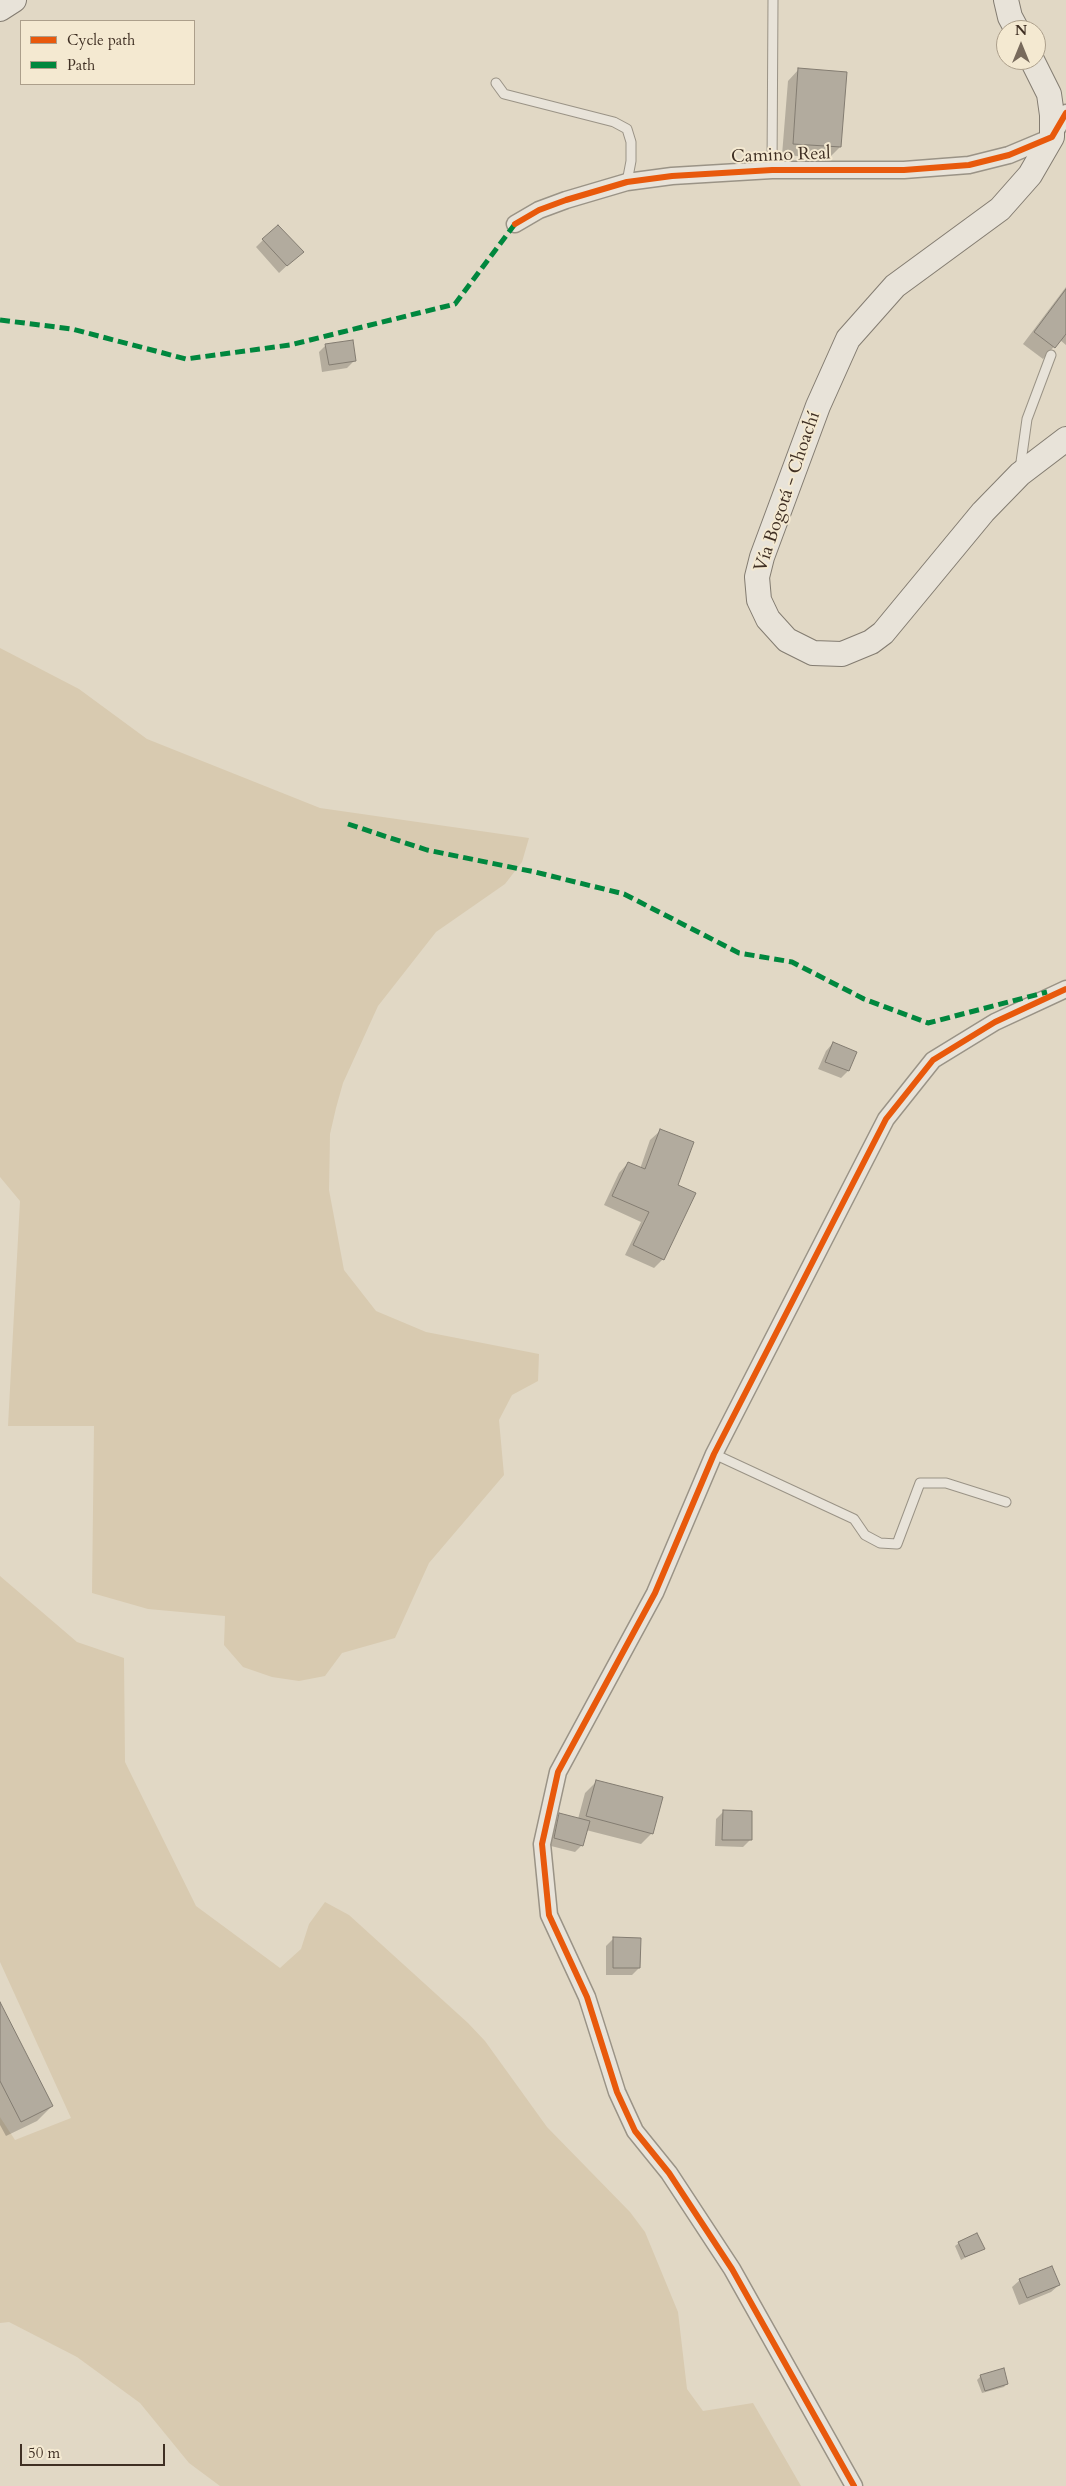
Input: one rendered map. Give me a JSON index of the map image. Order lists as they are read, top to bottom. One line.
{"streets":{"main road":["Vía Bogotá - Choachí"],"street":["Camino Real"]},"crossings":[["Camino Real","Vía Bogotá - Choachí"]],"legend":["Cycle path","Path"],"scale_bar":"50 m","north":"top"}
